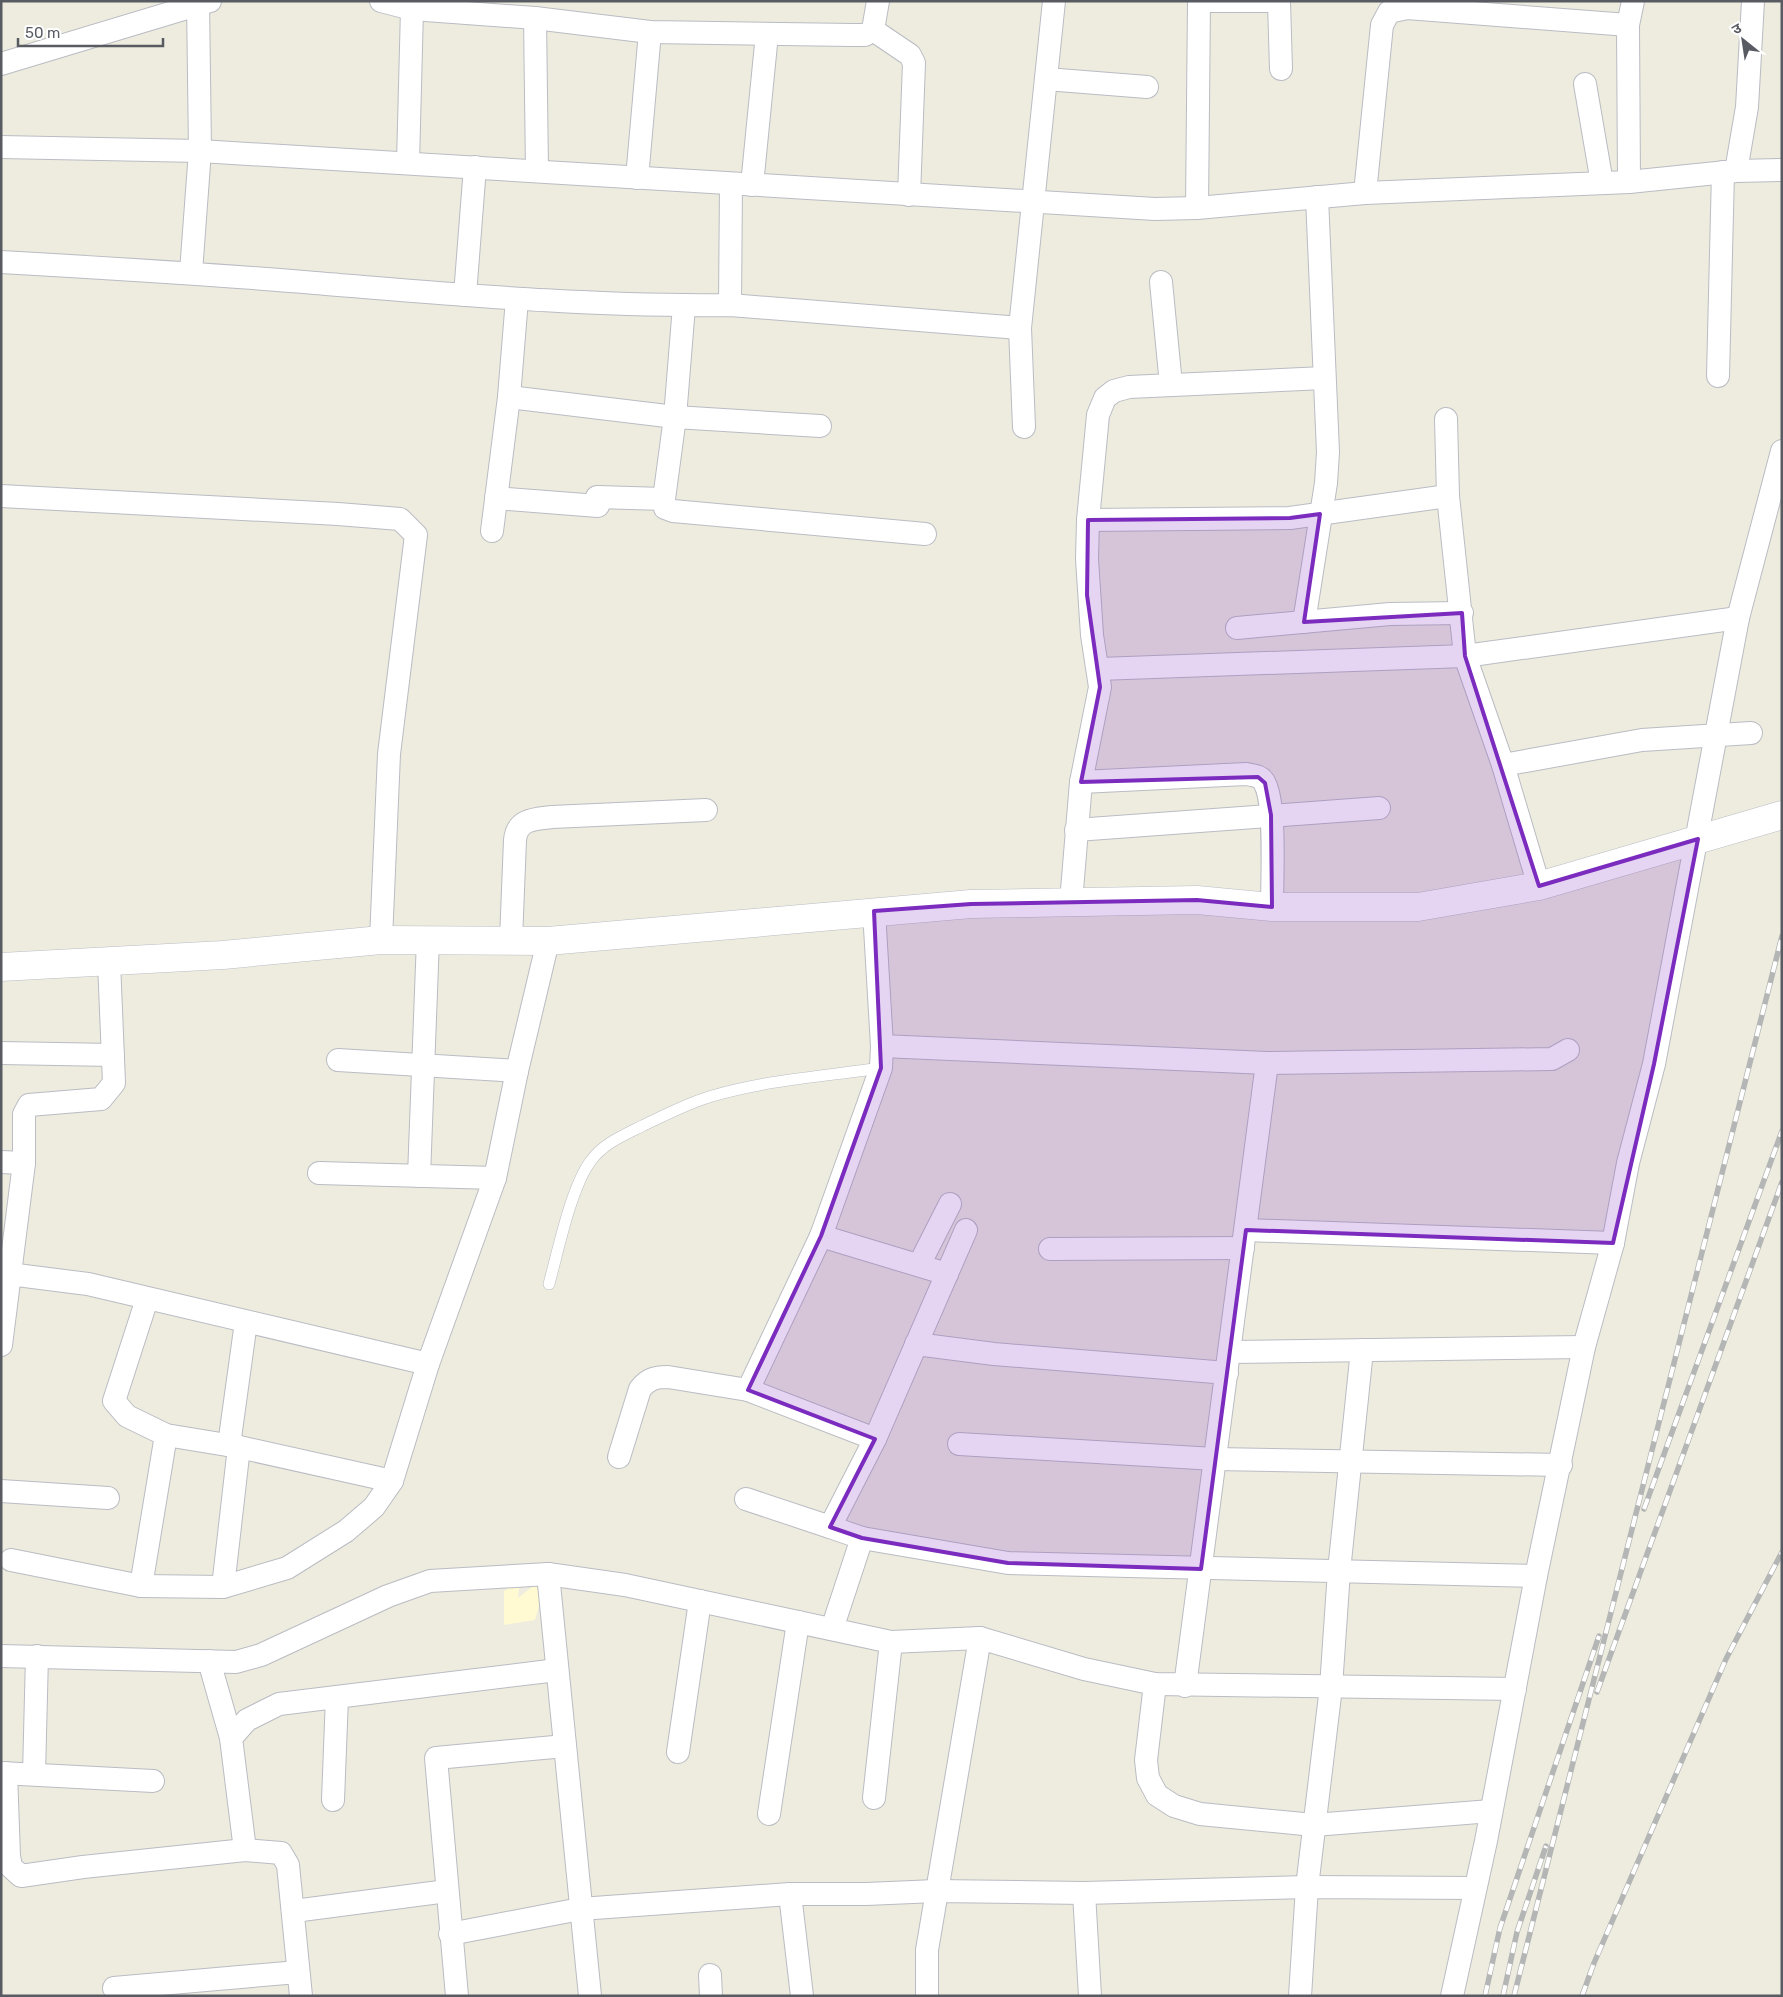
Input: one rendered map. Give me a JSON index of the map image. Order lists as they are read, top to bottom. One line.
{"scale_bar":"50 m","north":"top left"}
